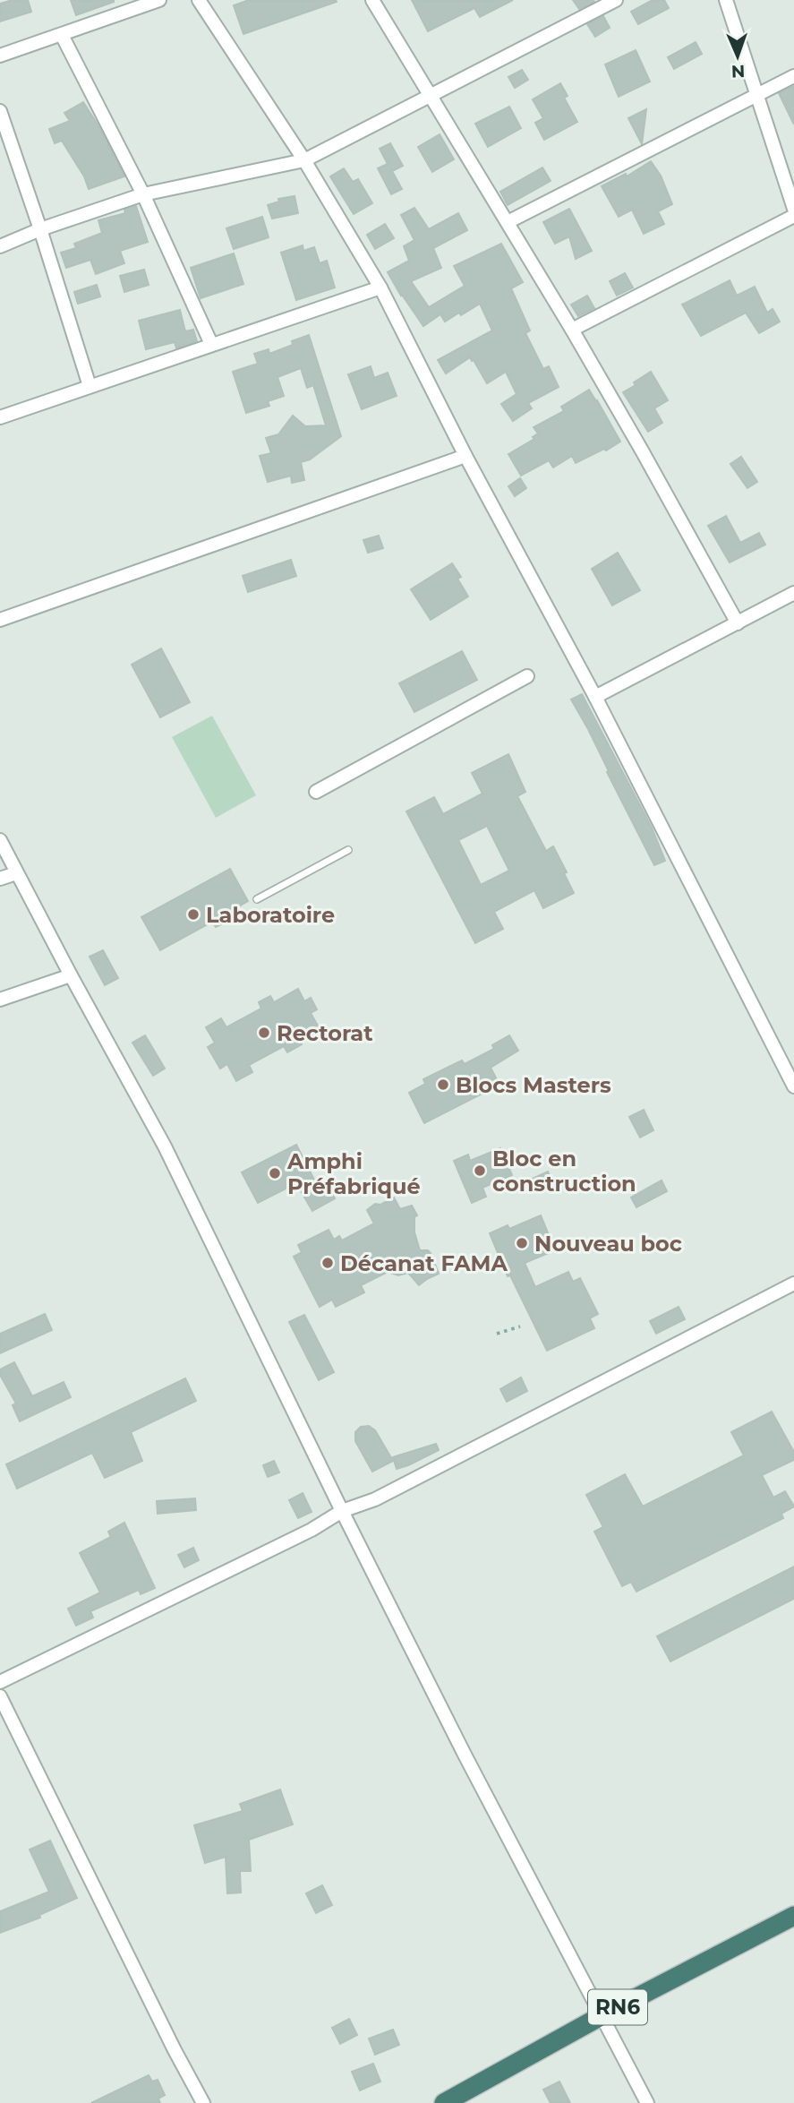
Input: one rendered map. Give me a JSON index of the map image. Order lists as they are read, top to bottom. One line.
{"streets":{"highway":["RN6"]},"places":["Laboratoire","Rectorat","Blocs Masters","Bloc en construction","Amphi Préfabriqué","Nouveau boc","Décanat FAMA"],"north":"bottom"}
